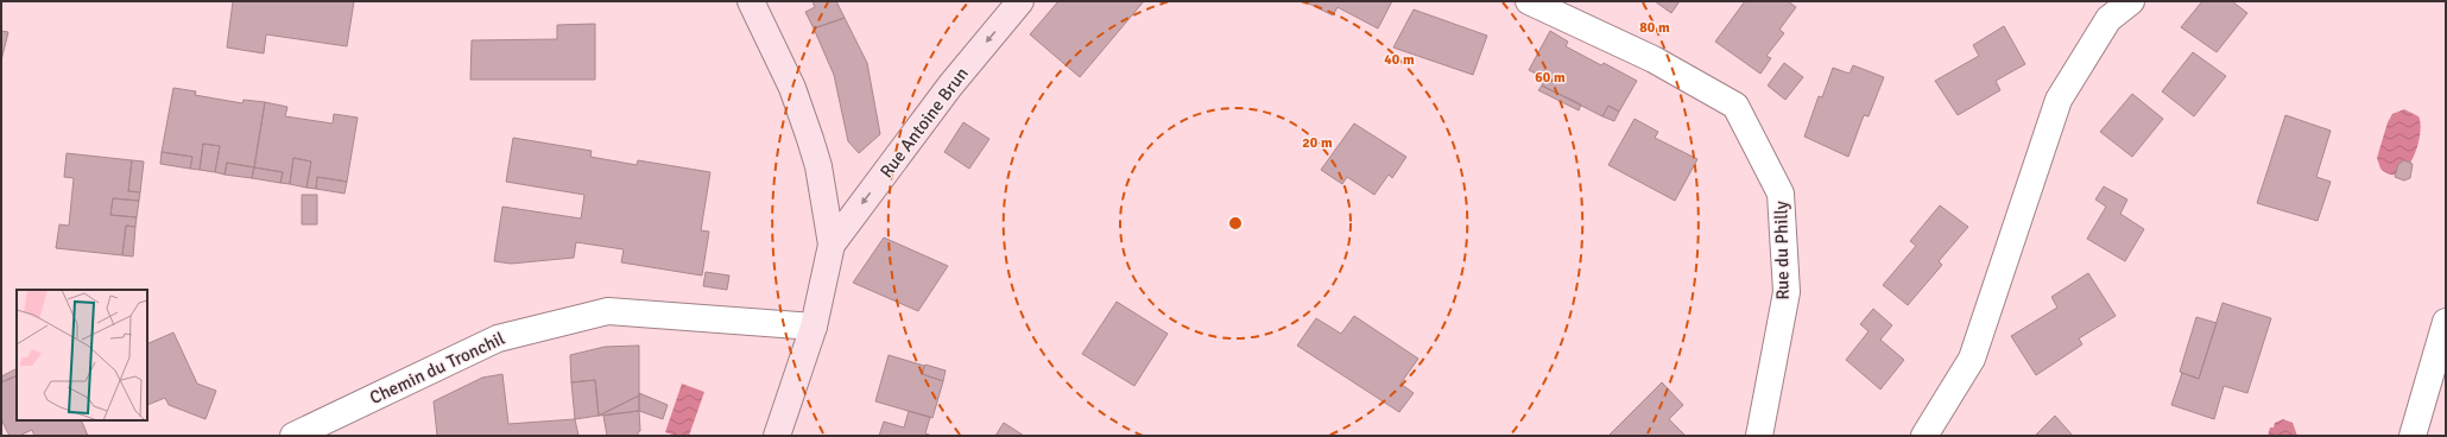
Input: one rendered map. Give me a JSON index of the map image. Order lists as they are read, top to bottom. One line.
{"streets":{"street":["Rue Antoine Brun","Rue du Philly","Chemin du Tronchil"]},"one_way":["Rue Antoine Brun"],"rings":["80 m","40 m","60 m","20 m"]}
